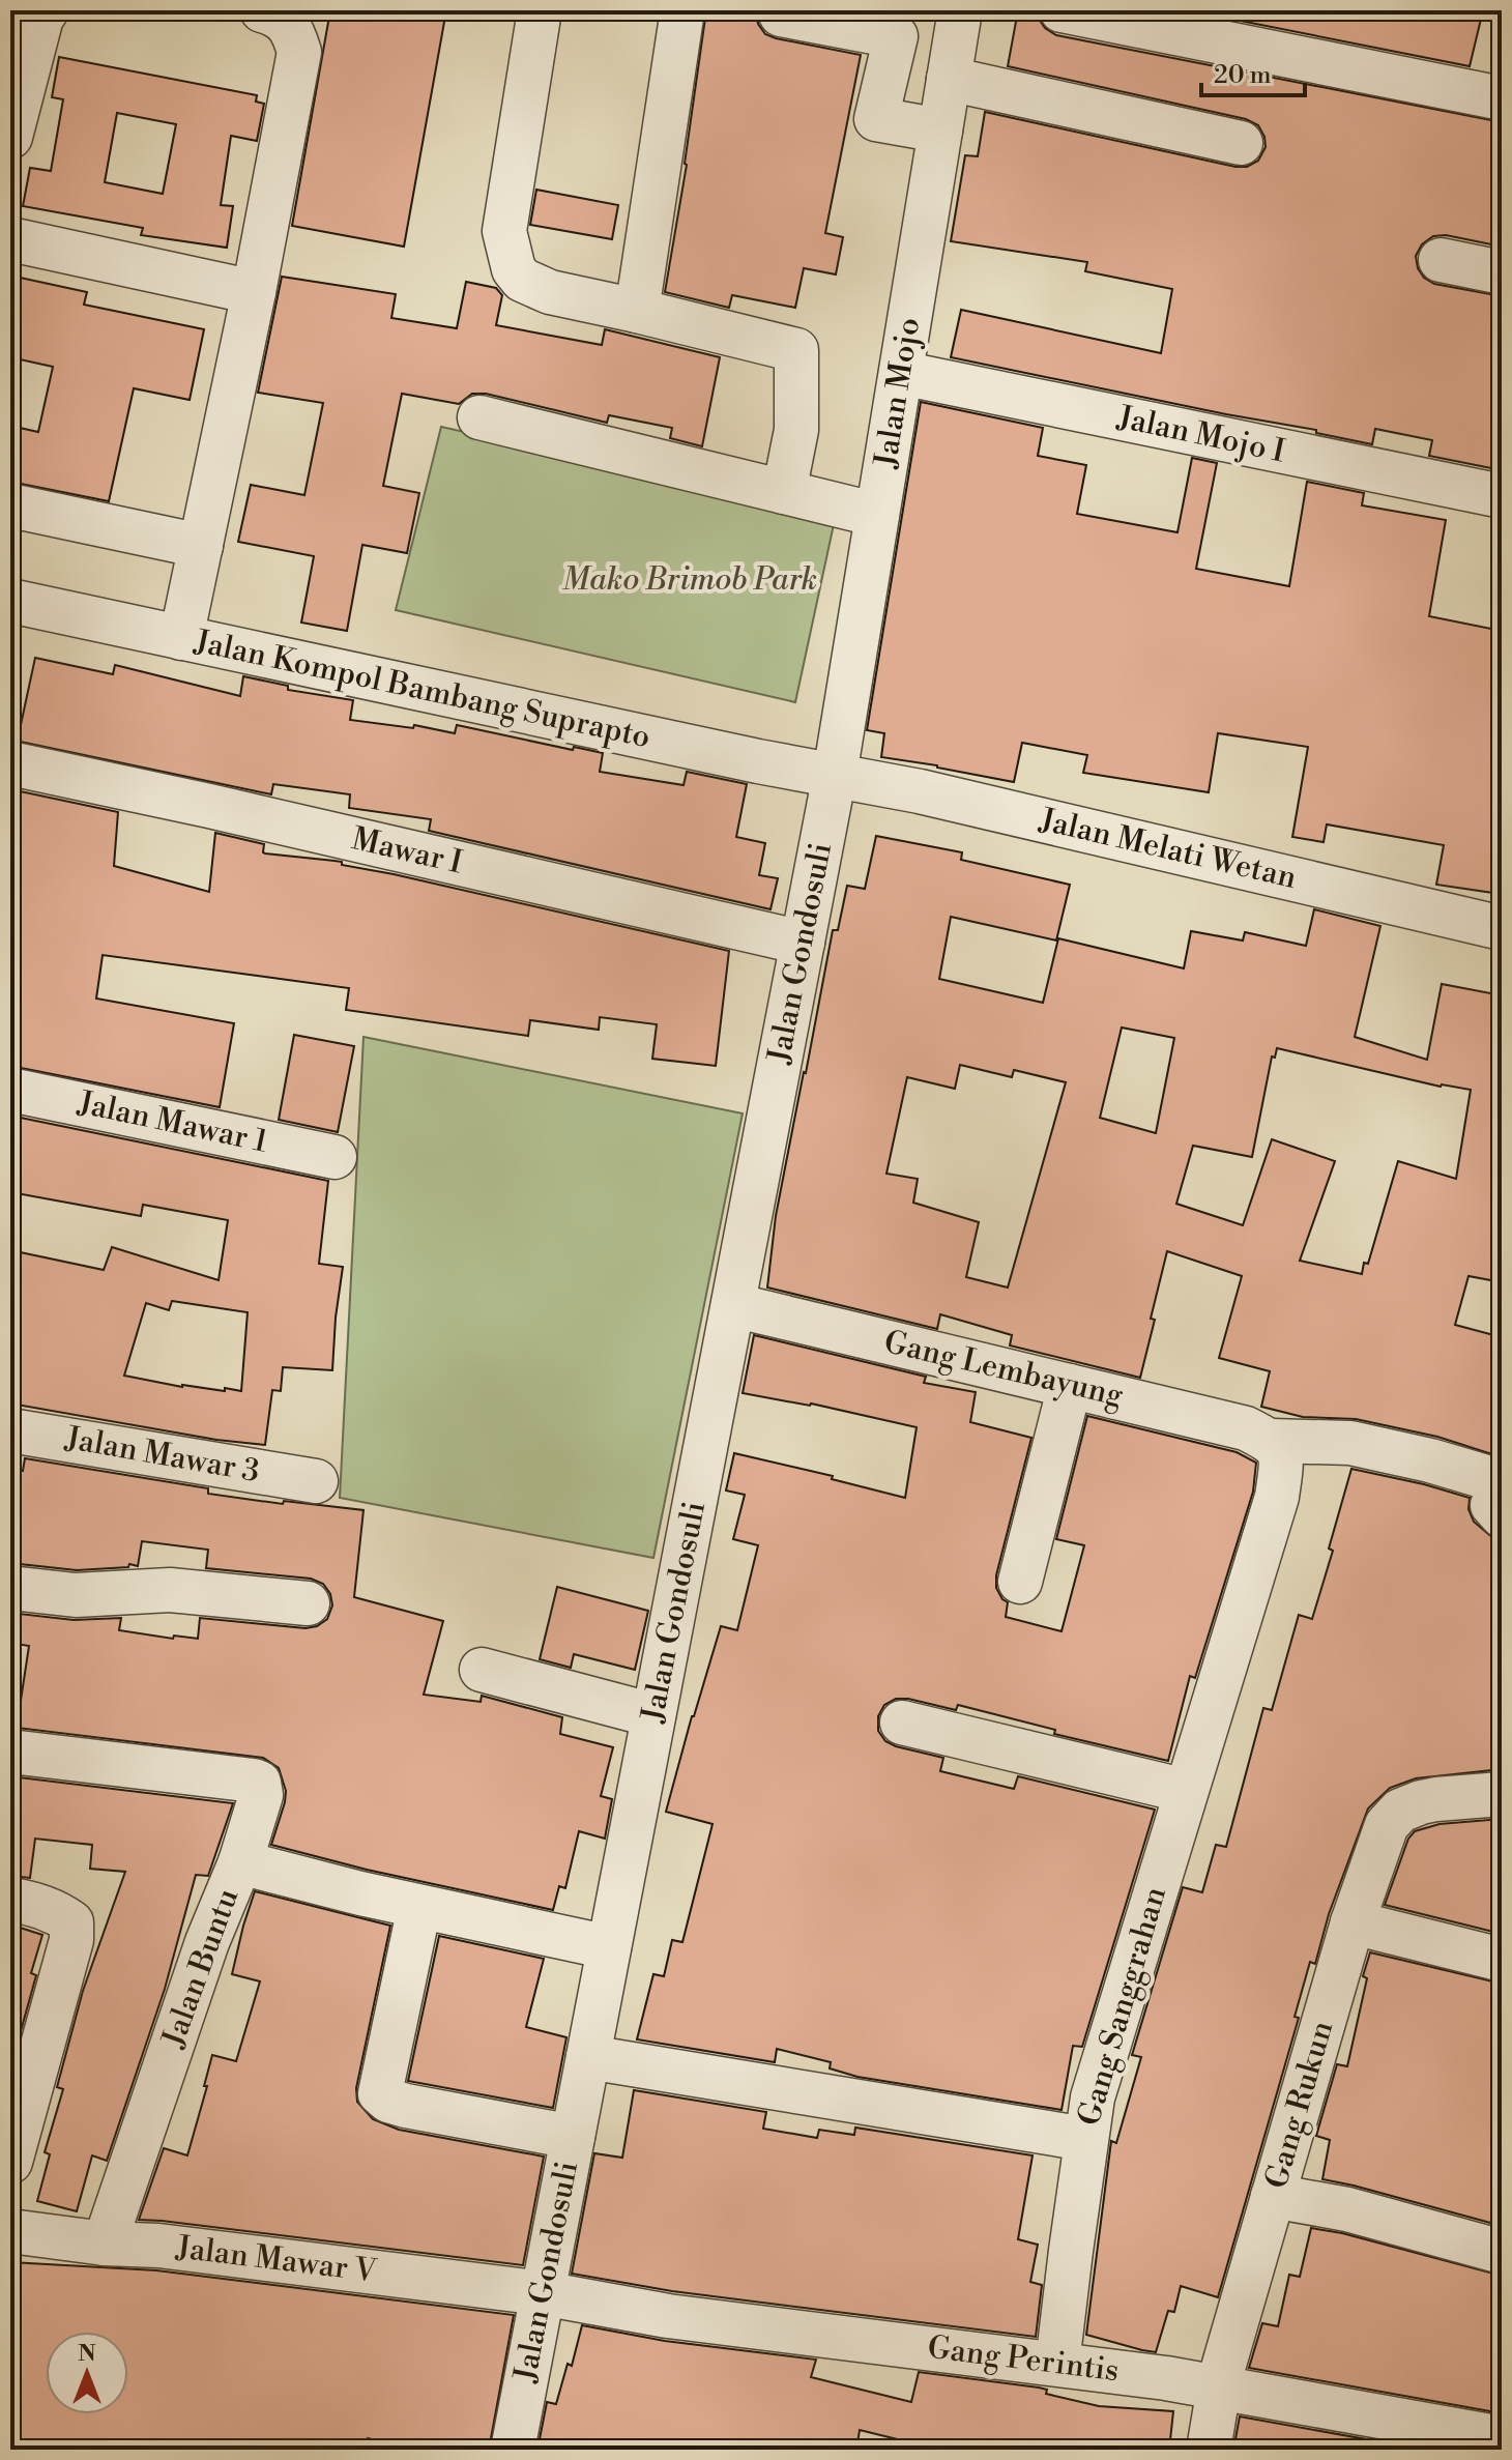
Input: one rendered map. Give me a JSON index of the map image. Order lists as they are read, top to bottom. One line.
{"streets":{"street":["Jalan Mojo","Jalan Mojo I","Jalan Kompol Bambang Suprapto","Jalan Melati Wetan","Mawar I","Jalan Gondosuli","Jalan Mawar 1","Gang Lembayung","Jalan Mawar 3","Jalan Buntu","Gang Sanggrahan","Gang Rukun","Jalan Mawar V","Gang Perintis"]},"crossings":[["Jalan Mojo","Jalan Mojo I"],["Jalan Mojo","Jalan Kompol Bambang Suprapto"],["Jalan Mojo","Jalan Melati Wetan"],["Jalan Mojo","Jalan Gondosuli"],["Jalan Kompol Bambang Suprapto","Jalan Melati Wetan"],["Jalan Kompol Bambang Suprapto","Jalan Gondosuli"],["Jalan Melati Wetan","Jalan Gondosuli"],["Mawar I","Jalan Gondosuli"],["Jalan Gondosuli","Gang Lembayung"],["Jalan Gondosuli","Jalan Buntu"],["Jalan Gondosuli","Gang Sanggrahan"],["Jalan Gondosuli","Jalan Mawar V"],["Jalan Gondosuli","Gang Perintis"],["Gang Lembayung","Gang Sanggrahan"],["Jalan Buntu","Jalan Mawar V"],["Gang Rukun","Gang Perintis"],["Jalan Mawar V","Gang Perintis"]],"parks":["Mako Brimob Park"],"scale_bar":"20 m","north":"top"}
